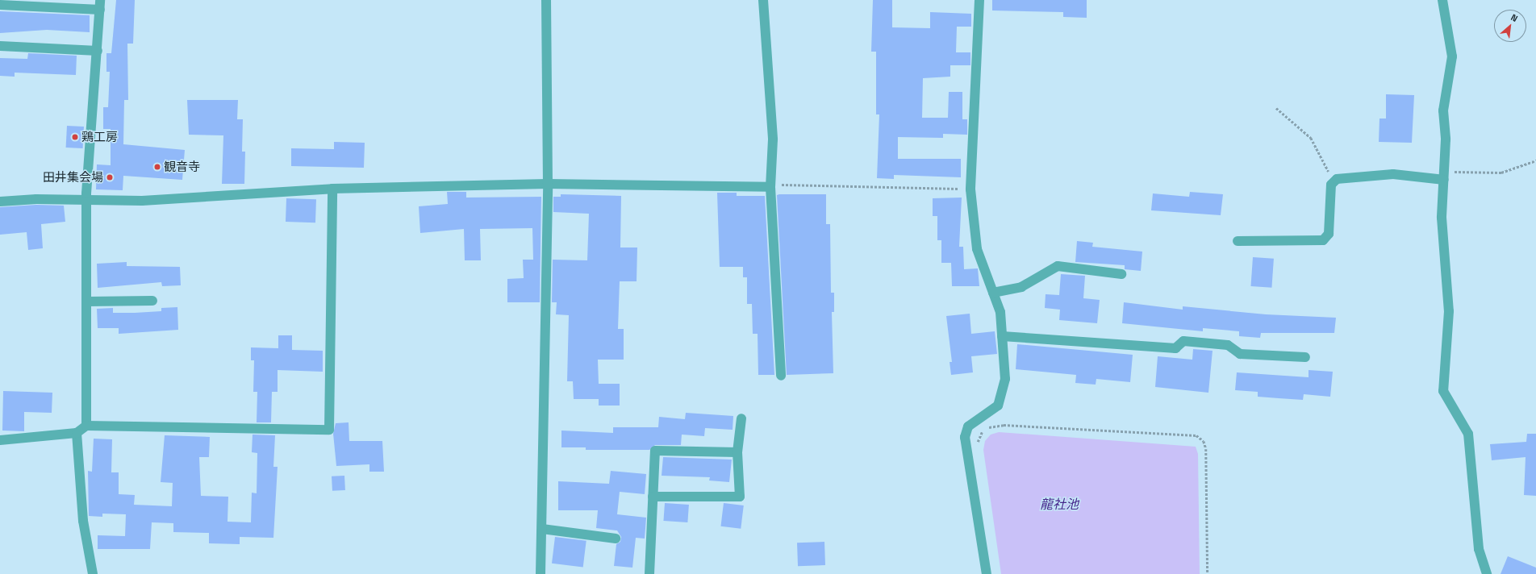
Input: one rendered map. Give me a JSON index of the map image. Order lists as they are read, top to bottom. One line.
{"water":["龍社池"],"places":["鶏工房","観音寺","田井集会場"],"north":"top right"}
